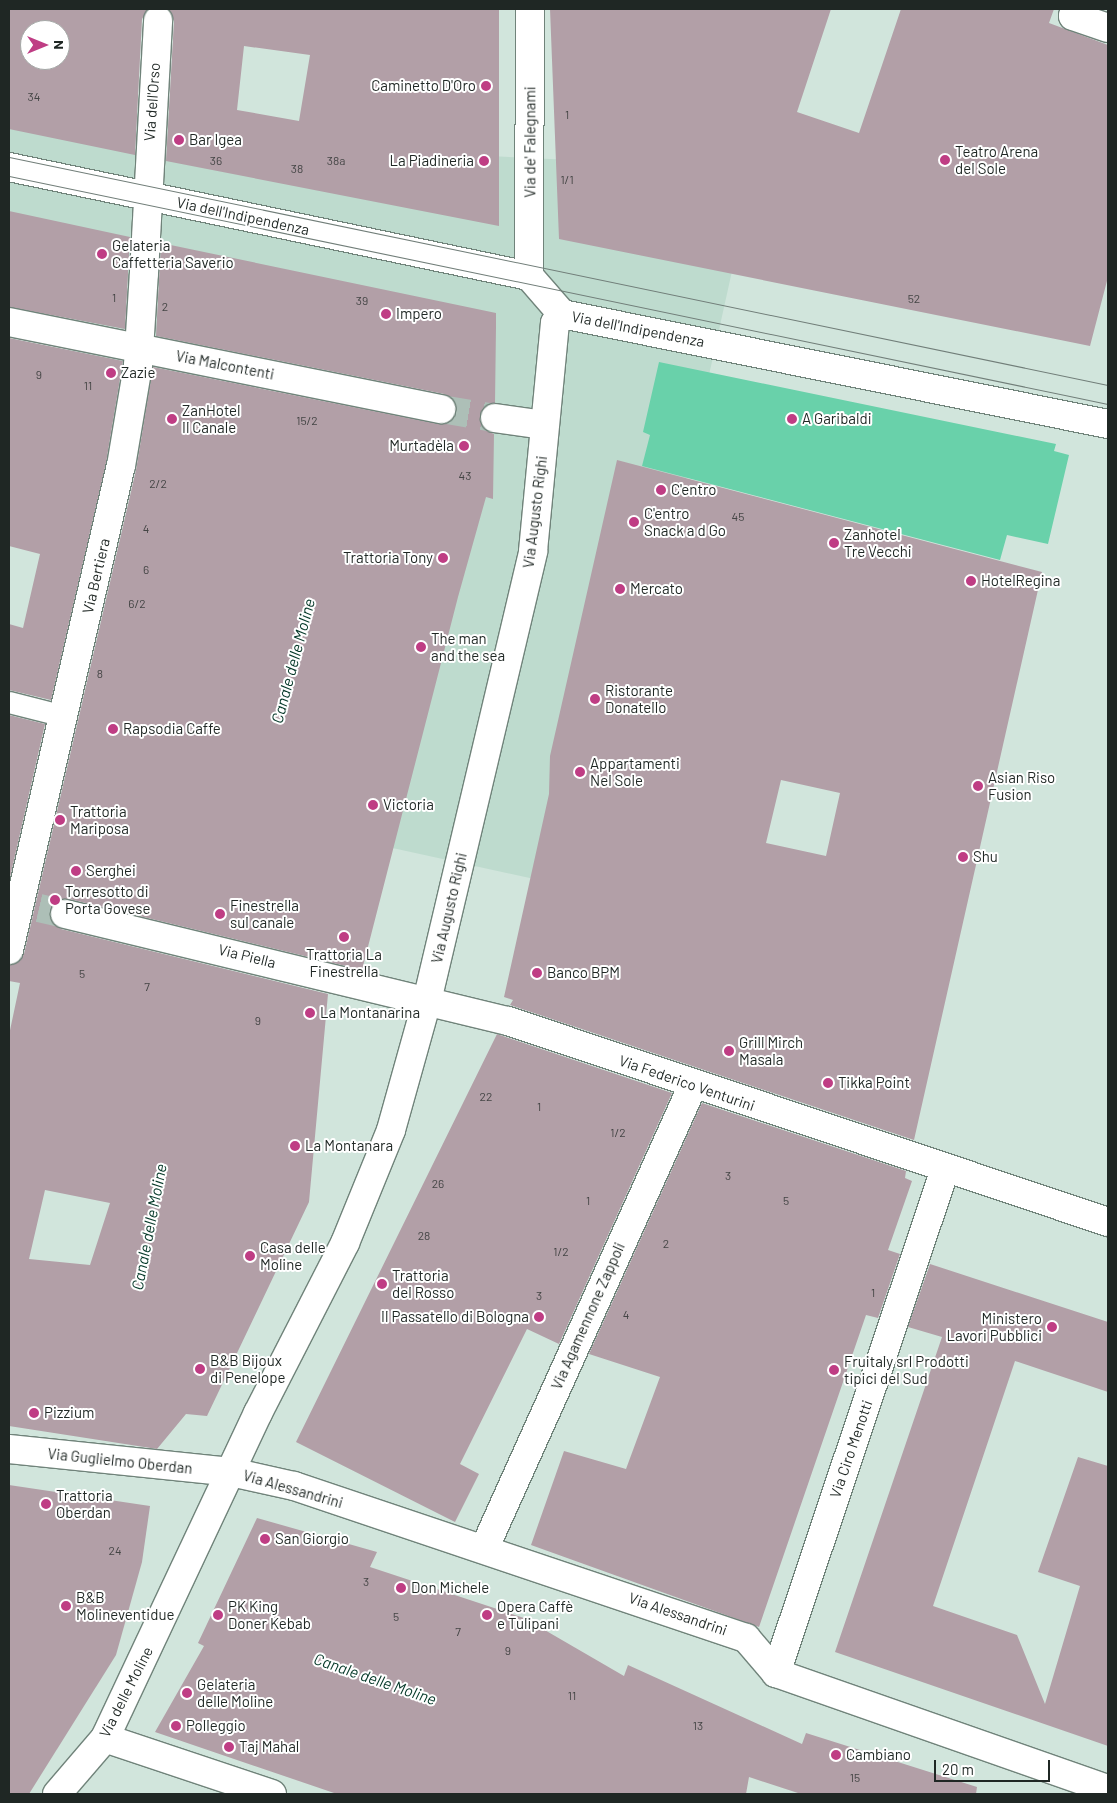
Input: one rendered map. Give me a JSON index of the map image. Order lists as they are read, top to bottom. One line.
{"streets":{"street":["Via dell'Orso","Via de' Falegnami","Via dell'Indipendenza","Via Malcontenti","Via Augusto Righi","Via Bertiera","Via Piella","Via Federico Venturini","Via Agamennone Zappoli","Via Ciro Menotti","Via Guglielmo Oberdan","Via Alessandrini","Via delle Moline"]},"crossings":[["Via dell'Orso","Via dell'Indipendenza"],["Via dell'Orso","Via Bertiera"],["Via de' Falegnami","Via dell'Indipendenza"],["Via dell'Indipendenza","Via Augusto Righi"],["Via dell'Indipendenza","Via Bertiera"],["Via Malcontenti","Via Bertiera"],["Via Augusto Righi","Via Piella"],["Via Augusto Righi","Via Federico Venturini"],["Via Augusto Righi","Via Guglielmo Oberdan"],["Via Augusto Righi","Via Alessandrini"],["Via Augusto Righi","Via delle Moline"],["Via Bertiera","Via Piella"],["Via Piella","Via Federico Venturini"],["Via Federico Venturini","Via Agamennone Zappoli"],["Via Federico Venturini","Via Ciro Menotti"],["Via Agamennone Zappoli","Via Alessandrini"],["Via Ciro Menotti","Via Alessandrini"],["Via Guglielmo Oberdan","Via Alessandrini"],["Via Guglielmo Oberdan","Via delle Moline"],["Via Alessandrini","Via delle Moline"]],"water":["Canale delle Moline"],"places":["Caminetto D'Oro","Bar Igea","Teatro Arena del Sole","La Piadineria","Gelateria Caffetteria Saverio","Impero","Zazie","ZanHotel Il Canale","A Garibaldi","Murtadèla","C'entro","C'entro Snack a d Go","Zanhotel Tre Vecchi","Trattoria Tony","HotelRegina","Mercato","The man and the sea","Ristorante Donatello","Rapsodia Caffe","Appartamenti Nel Sole","Asian Riso Fusion","Victoria","Trattoria Mariposa","Shu","Serghei","Torresotto di Porta Govese","Finestrella sul canale","Trattoria La Finestrella","Banco BPM","La Montanarina","Grill Mirch Masala","Tikka Point","La Montanara","Casa delle Moline","Trattoria del Rosso","Il Passatello di Bologna","Ministero Lavori Pubblici","B&B Bijoux di Penelope","Fruitaly srl Prodotti tipici del Sud","Pizzium","Trattoria Oberdan","San Giorgio","Don Michele","B&B Molineventidue","PK King Doner Kebab","Opera Caffè e Tulipani","Gelateria delle Moline","Polleggio","Taj Mahal","Cambiano"],"house_numbers":["34","1","36","38a","38","1/1","1","52","39","2","9","11","15/2","43","2/2","45","4","6","6/2","8","5","7","9","22","1","1/2","3","26","1","5","28","2","1/2","1","3","4","24","3","5","7","9","11","13","15"],"scale_bar":"20 m","north":"right"}
